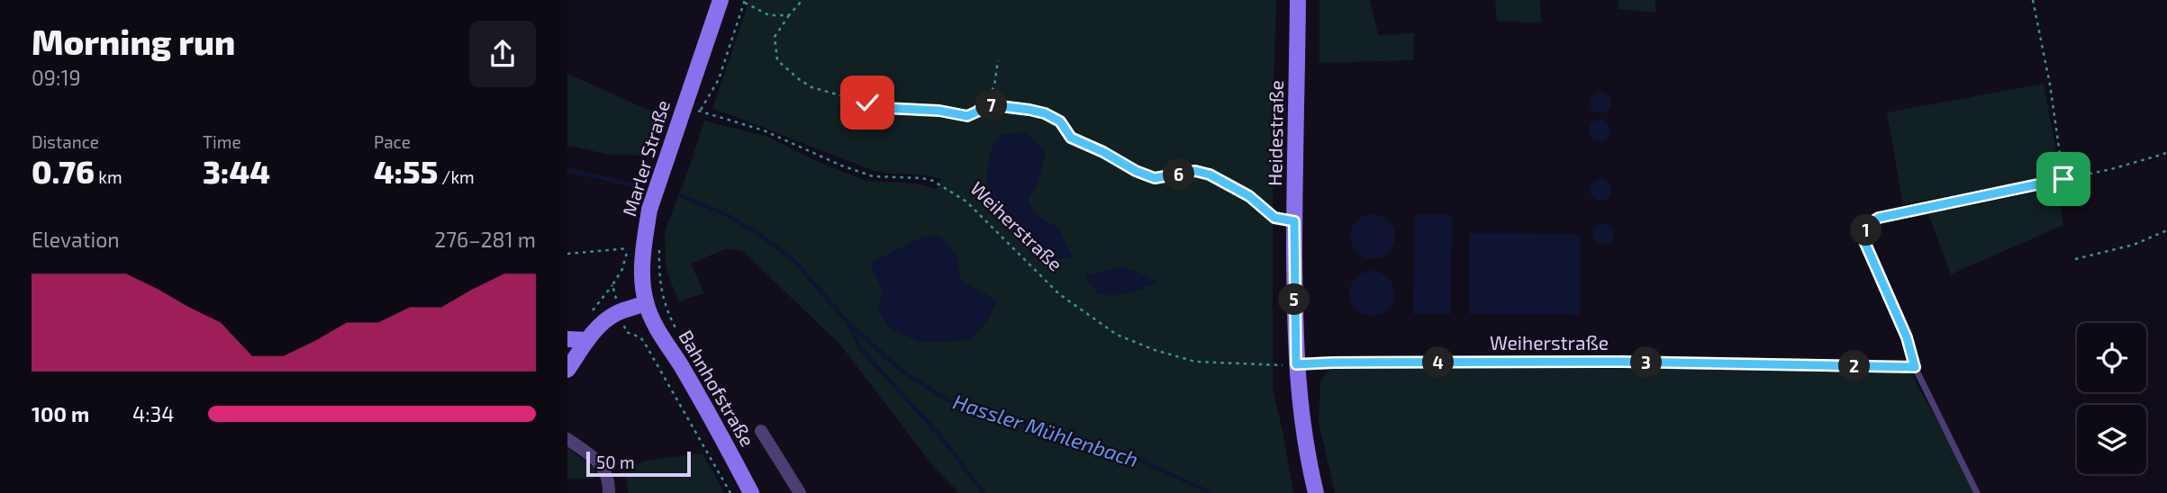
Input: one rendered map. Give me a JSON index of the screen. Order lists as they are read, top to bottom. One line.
{"streets":{"main road":["Heidestraße","Marler Straße","Bahnhofstraße"],"street":["Weiherstraße"]},"crossings":[["Heidestraße","Weiherstraße"],["Marler Straße","Weiherstraße"],["Marler Straße","Bahnhofstraße"]],"water":["Hassler Mühlenbach"],"scale_bar":"50 m","page":{"heading":["Morning run","09:19"],"pins":["7","6","1","5","3","4","2"],"stats":[["Distance","0.76 km"],["Time","3:44"],["Pace","4:55 /km"]],"chart":["Elevation","276–281 m"],"list":[{"name":"100 m","note":"4:34"}],"scale":"50 m"}}
